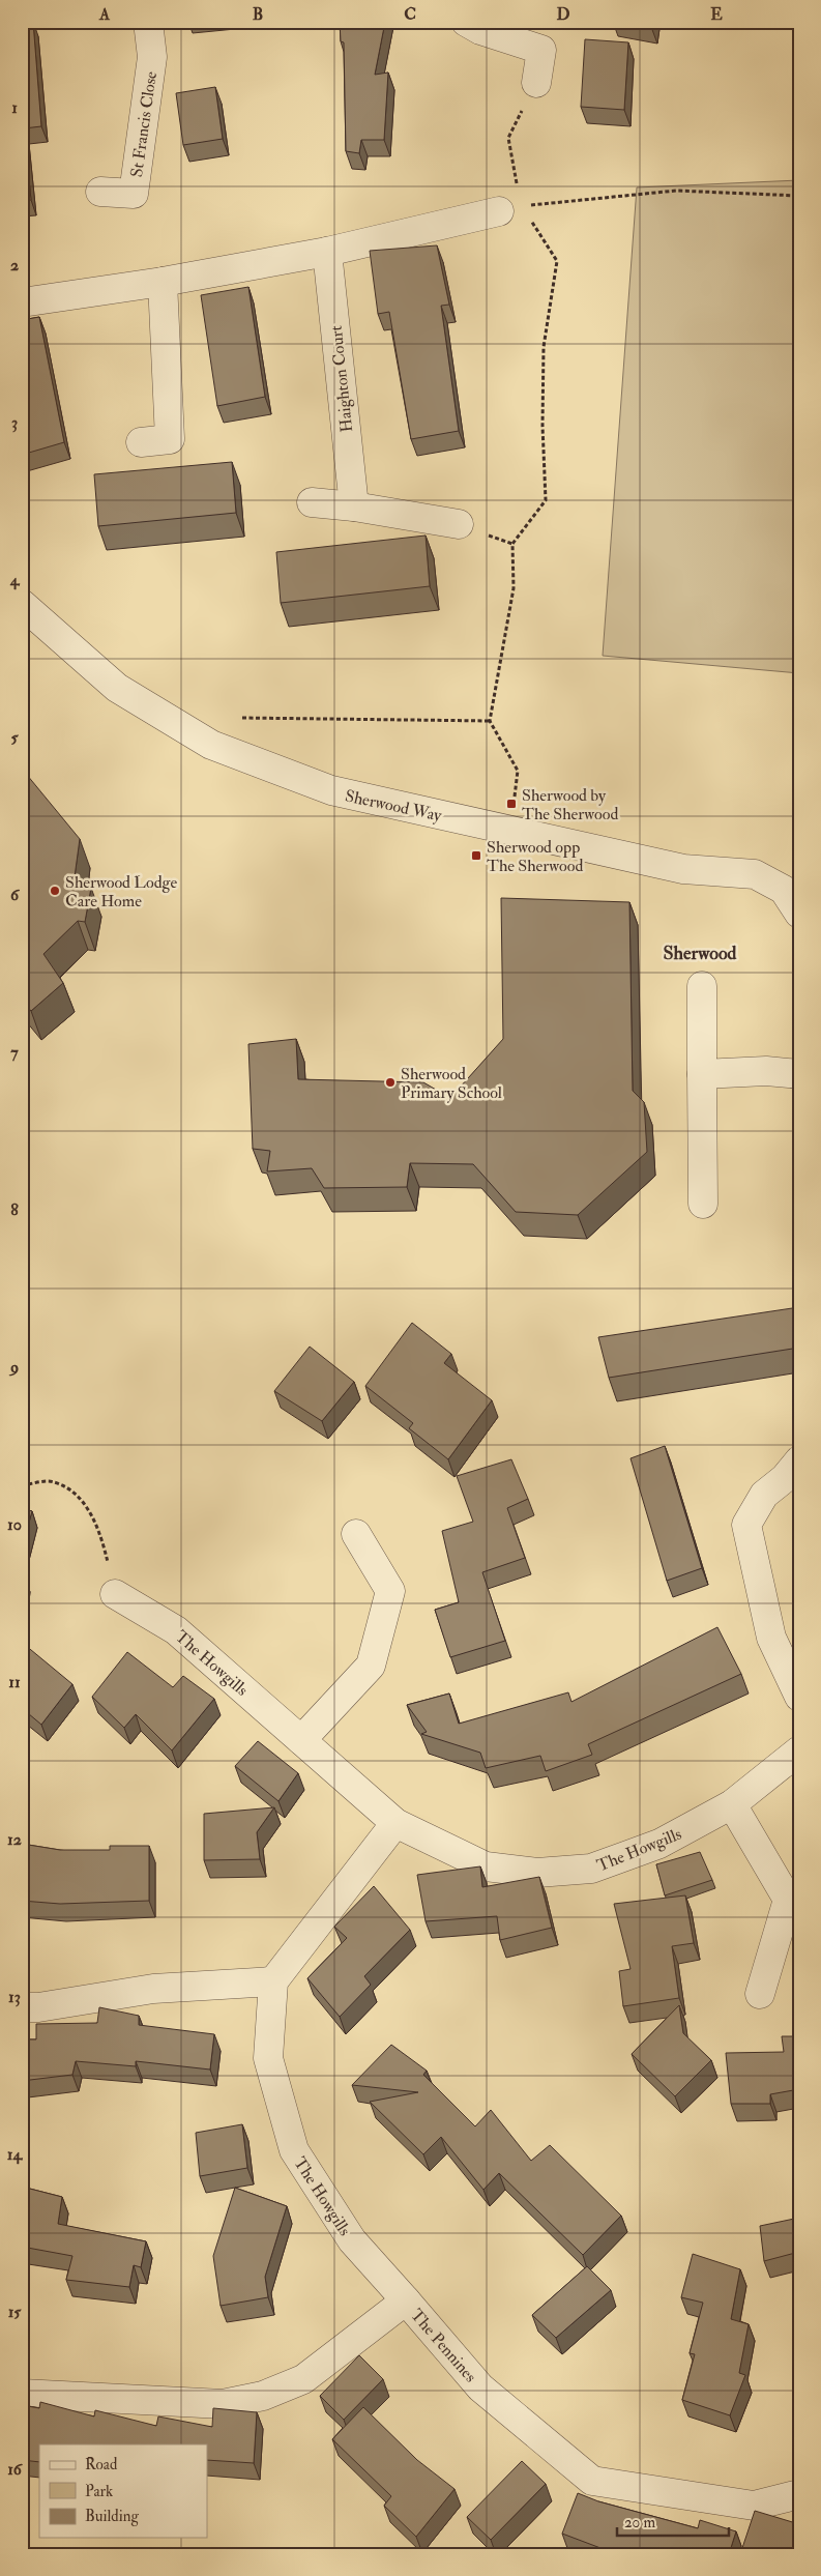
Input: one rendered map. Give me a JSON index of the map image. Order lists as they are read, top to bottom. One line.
{"streets":{"street":["St Francis Close","Haighton Court","Sherwood Way","The Howgills","The Pennines"]},"crossings":[["The Howgills","The Pennines"]],"districts":["Sherwood"],"places":{"transit":["Sherwood by The Sherwood","Sherwood opp The Sherwood"],"other":["Sherwood Lodge Care Home","Sherwood Primary School"]},"legend":["Road","Park","Building"],"scale_bar":"20 m","grid":{"columns":["A","B","C","D","E"],"rows":["1","2","3","4","5","6","7","8","9","10","11","12","13","14","15","16"]}}
